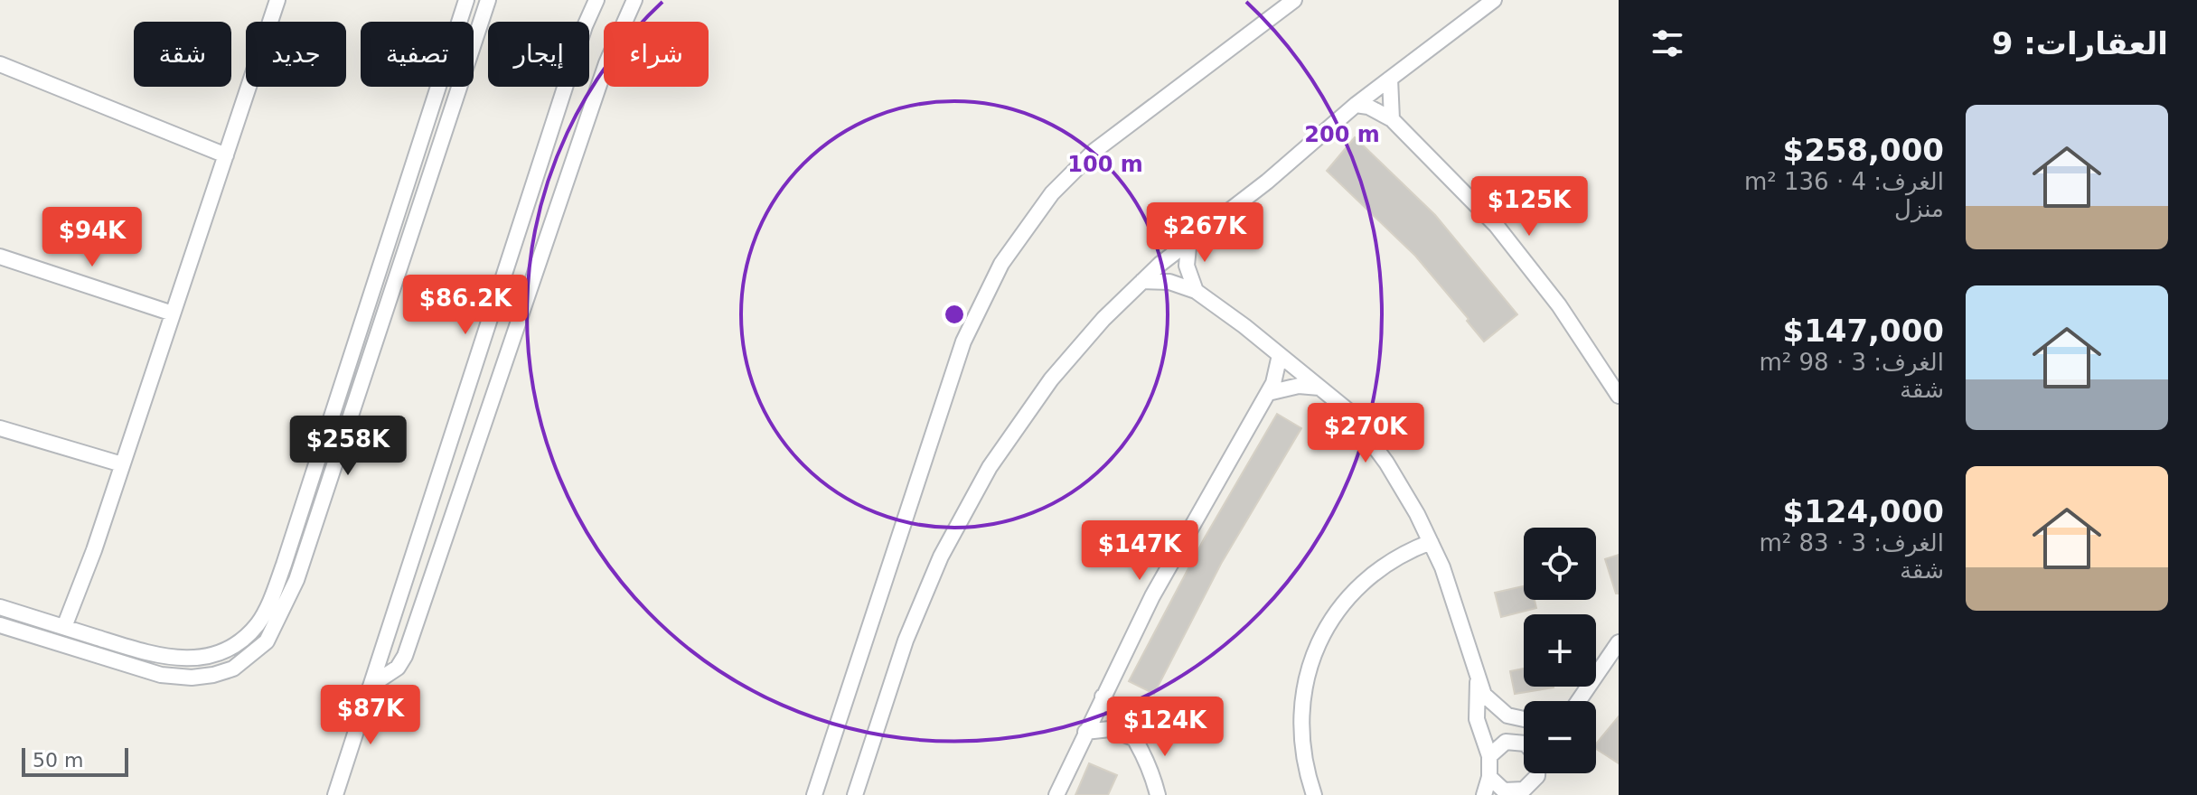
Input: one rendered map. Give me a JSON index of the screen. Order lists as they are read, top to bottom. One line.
{"scale_bar":"50 m","page":{"heading":"العقارات: 9","chip":["شراء","إيجار","تصفية","جديد","شقة"],"list":[{"name":"$258,000","note":"الغرف: 4 · 136 m² · منزل"},{"name":"$147,000","note":"الغرف: 3 · 98 m² · شقة"},{"name":"$124,000","note":"الغرف: 3 · 83 m² · شقة"}],"price":["$125K","$267K","$94K","$86.2K","$270K","$258K","$147K","$87K","$124K"],"map_buttons":["+","−"],"scale":"50 m"},"rings":["200 m","100 m"]}
